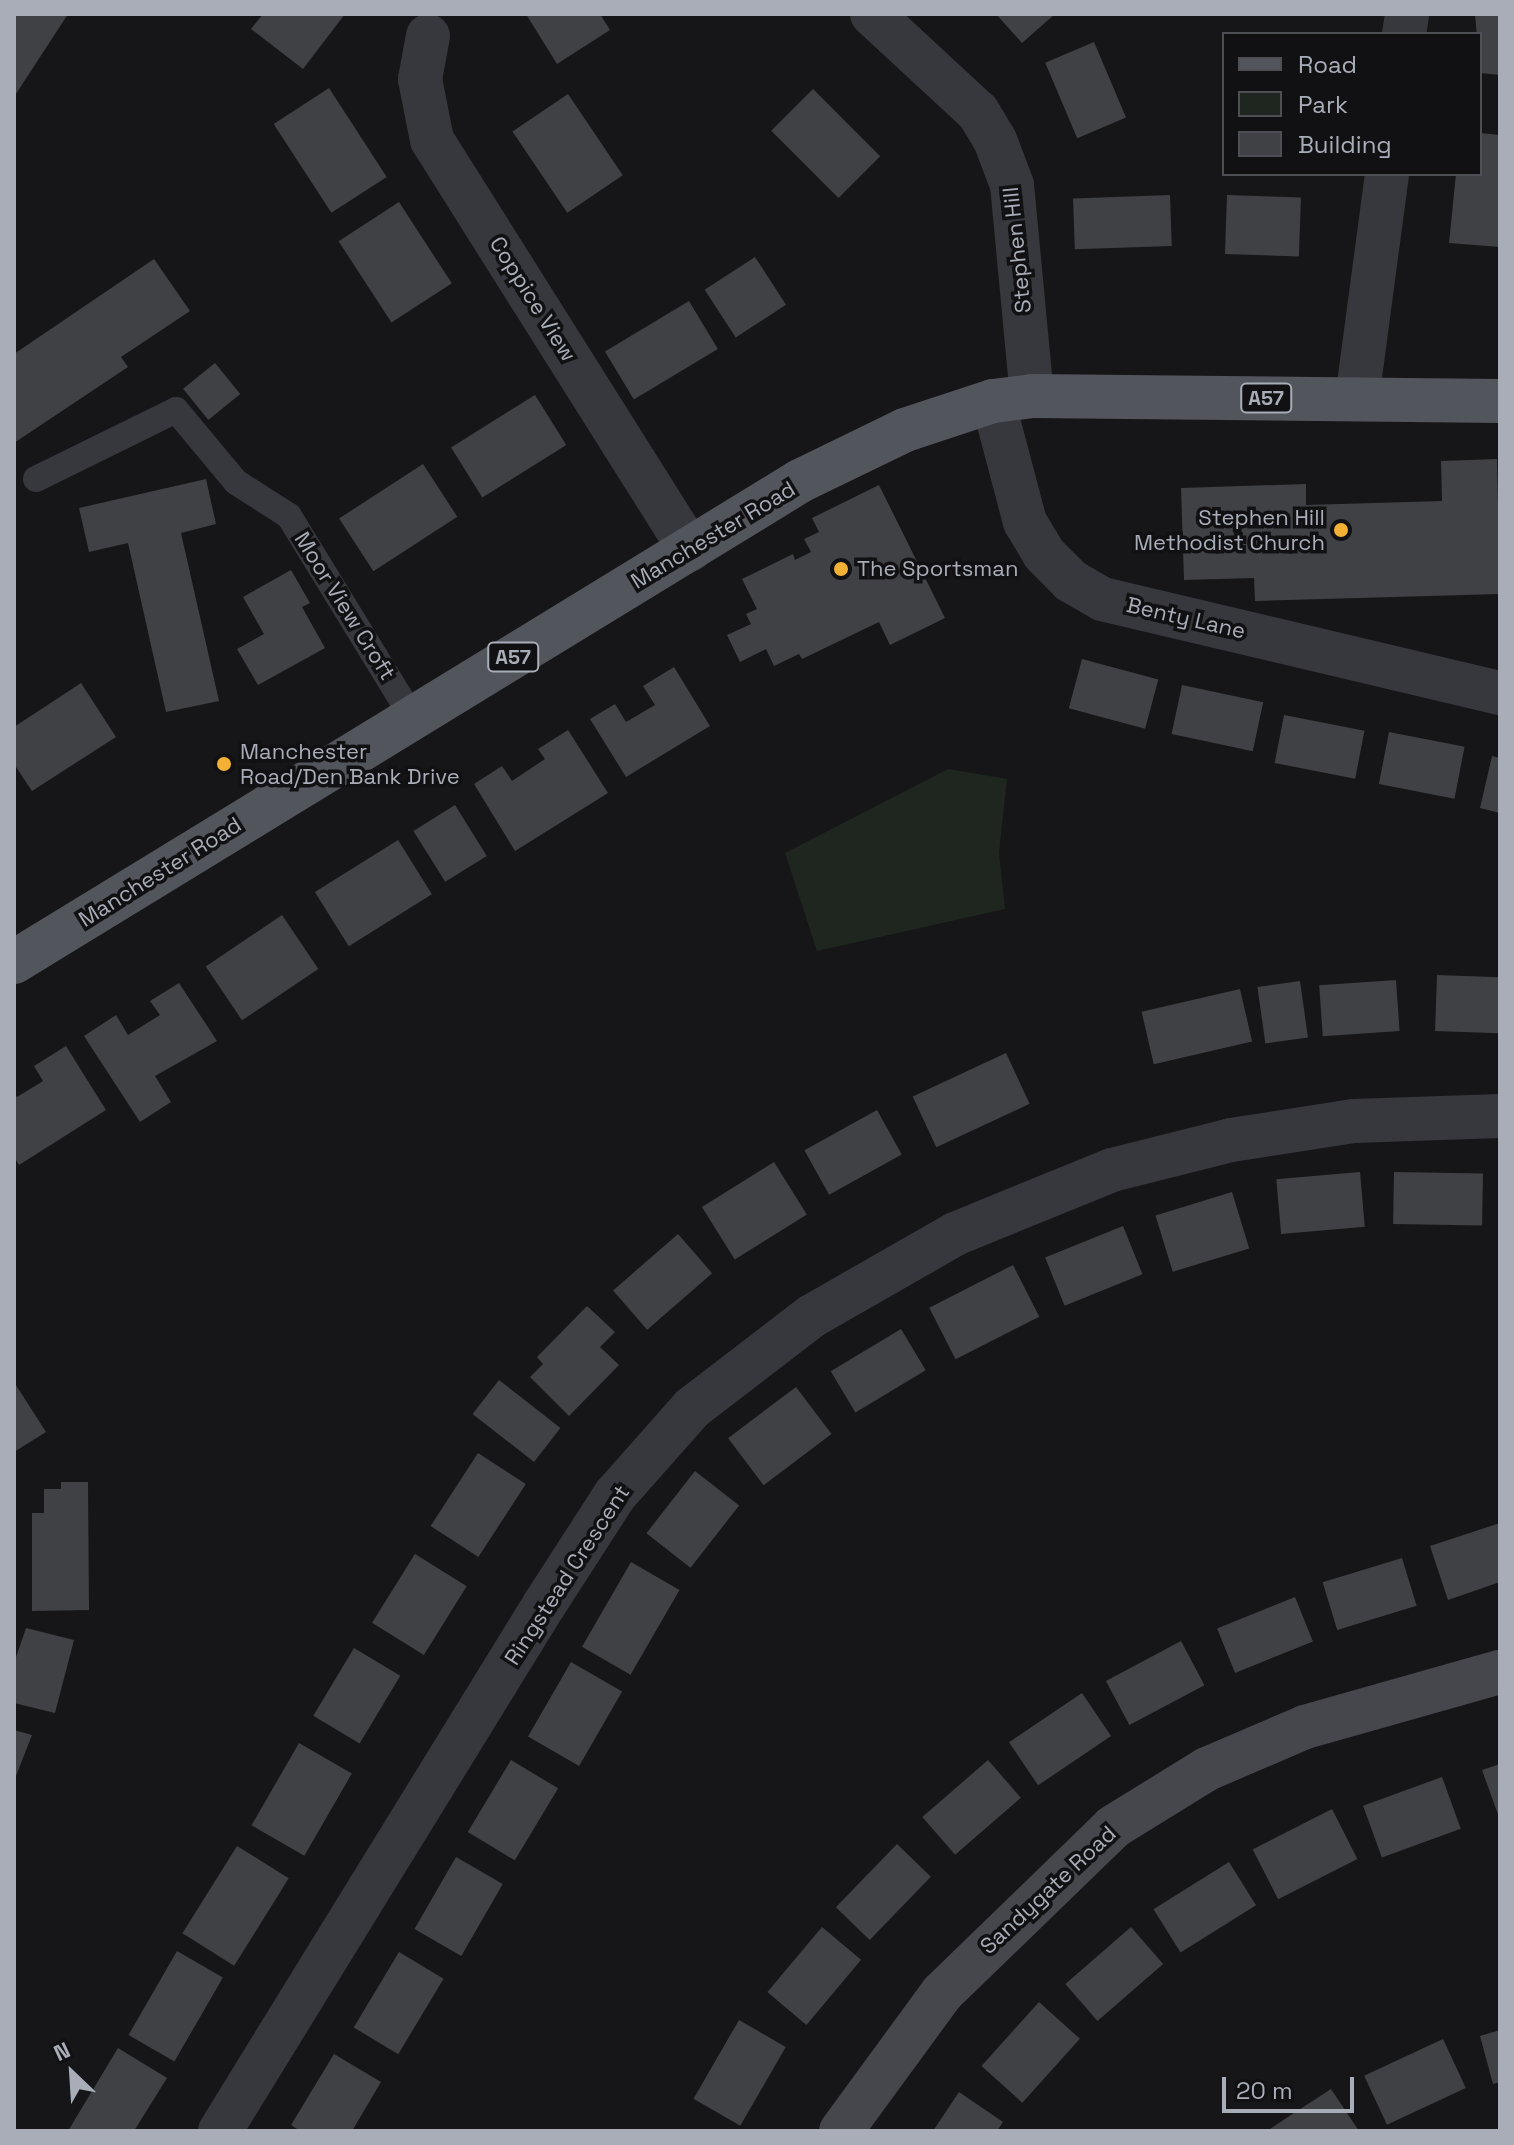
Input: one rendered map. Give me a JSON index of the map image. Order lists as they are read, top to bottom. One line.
{"streets":{"main road":["A57","Manchester Road"],"street":["Stephen Hill","Coppice View","Benty Lane","Ringstead Crescent","Sandygate Road"],"lane":["Moor View Croft"]},"crossings":[["Stephen Hill","Manchester Road"],["Stephen Hill","Benty Lane"],["Coppice View","Manchester Road"],["Manchester Road","Moor View Croft"],["Manchester Road","Benty Lane"]],"places":["Stephen Hill Methodist Church","The Sportsman","Manchester Road/Den Bank Drive"],"legend":["Road","Park","Building"],"scale_bar":"20 m","north":"top left"}
